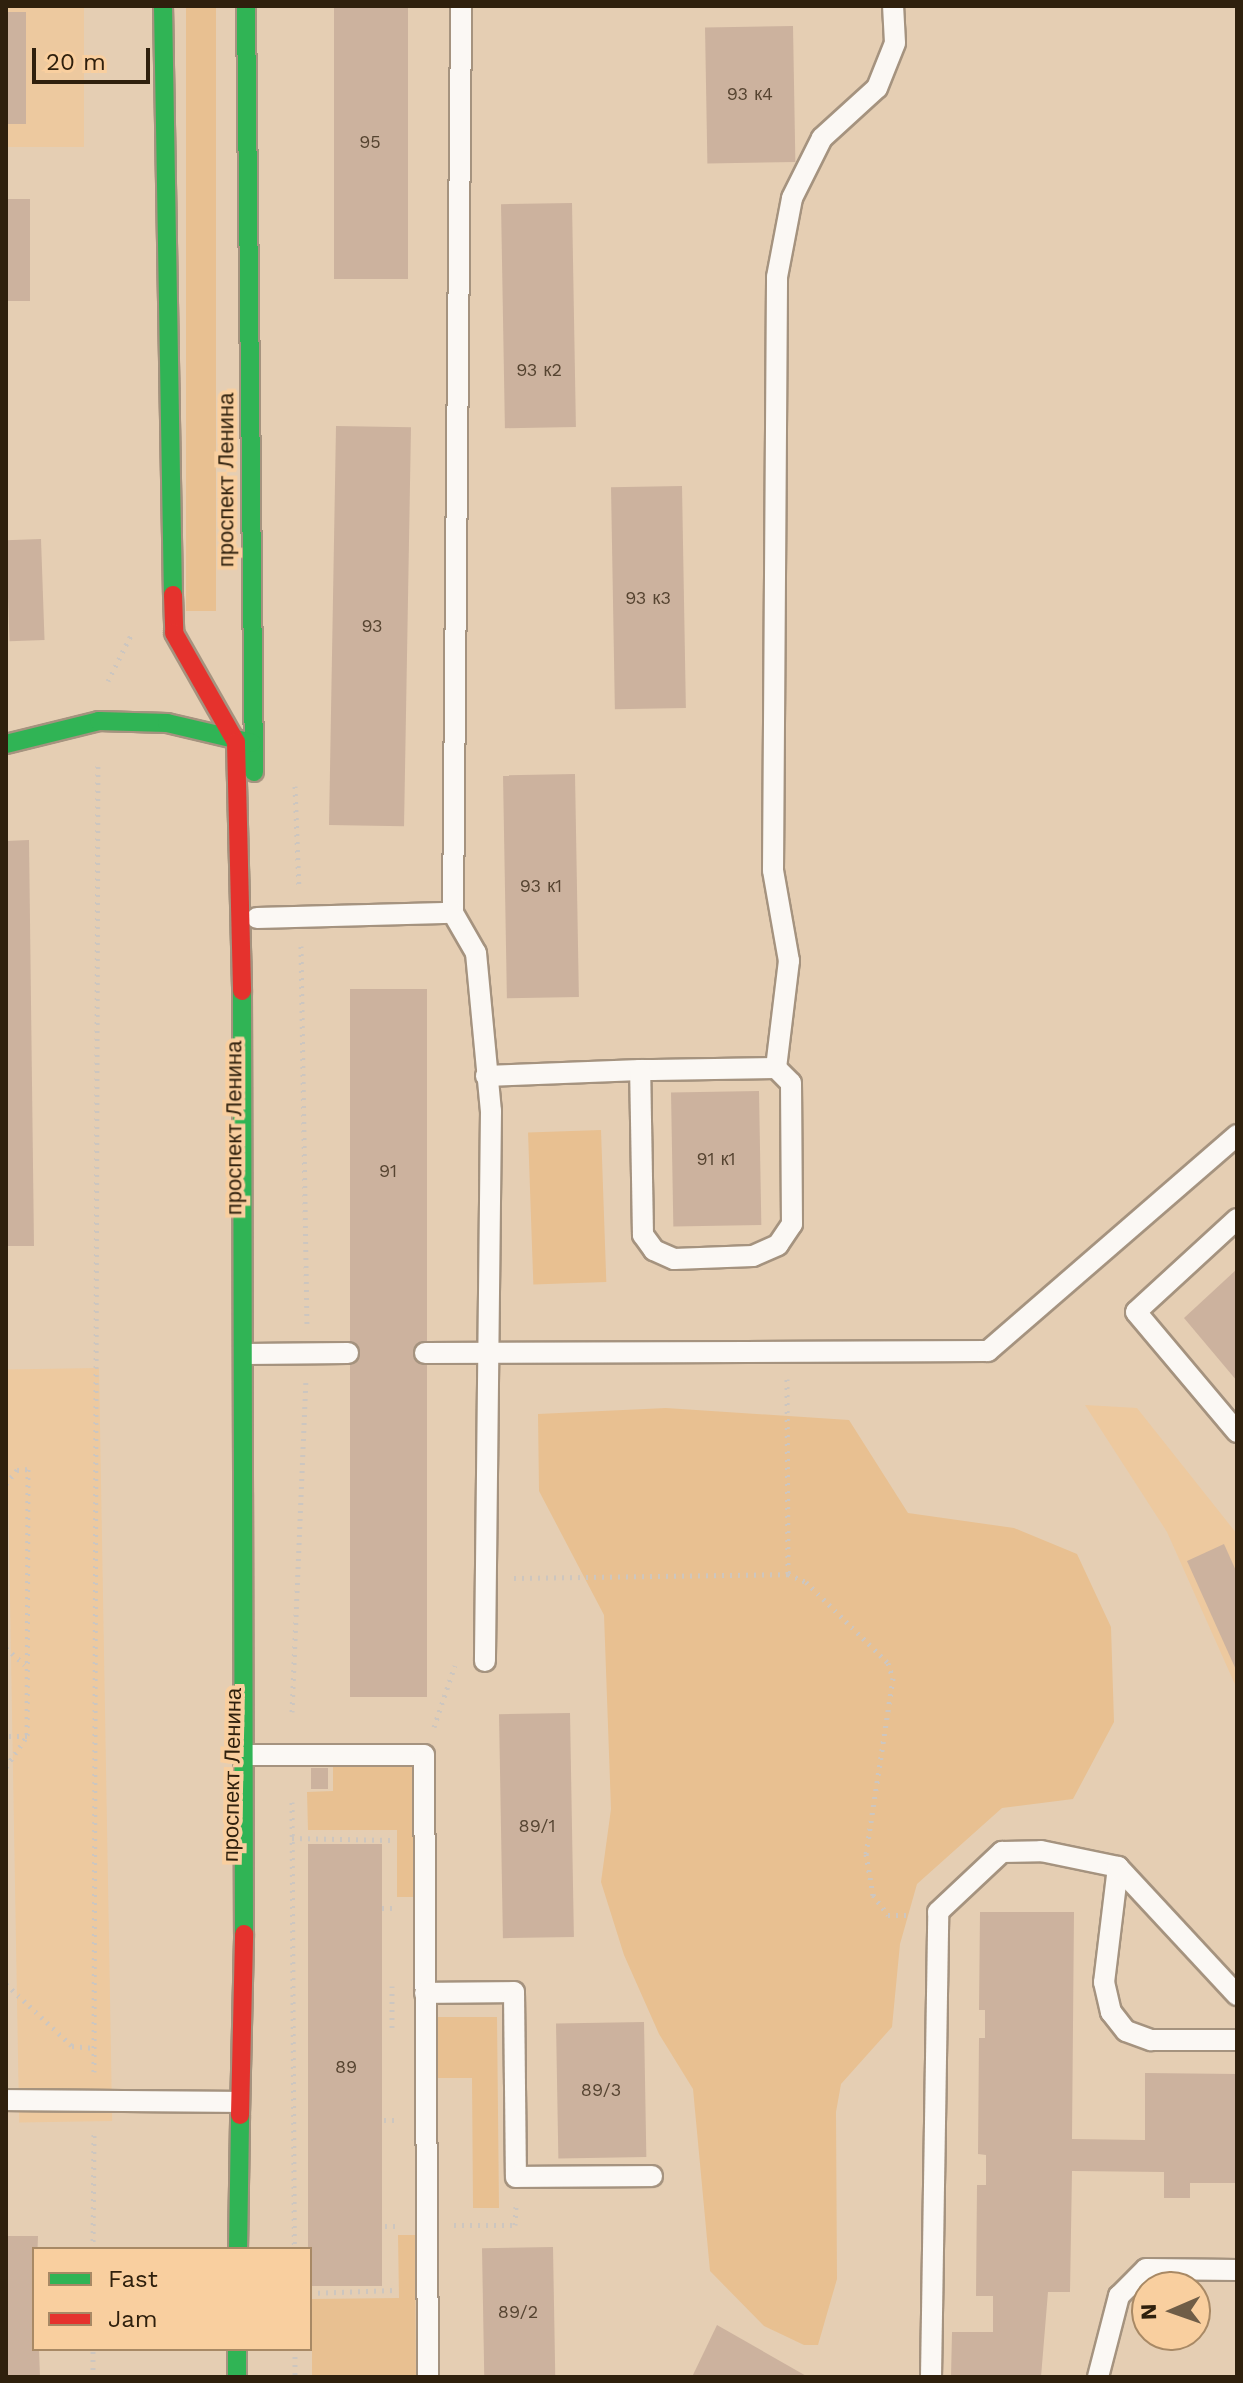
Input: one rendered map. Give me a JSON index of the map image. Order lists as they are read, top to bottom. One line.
{"streets":{"main road":["проспект Ленина"]},"house_numbers":["93 к4","95","93 к2","93 к3","93","93 к1","91 к1","91","89/1","89","89/3","89/2"],"legend":["Fast","Jam"],"scale_bar":"20 m","north":"left"}
